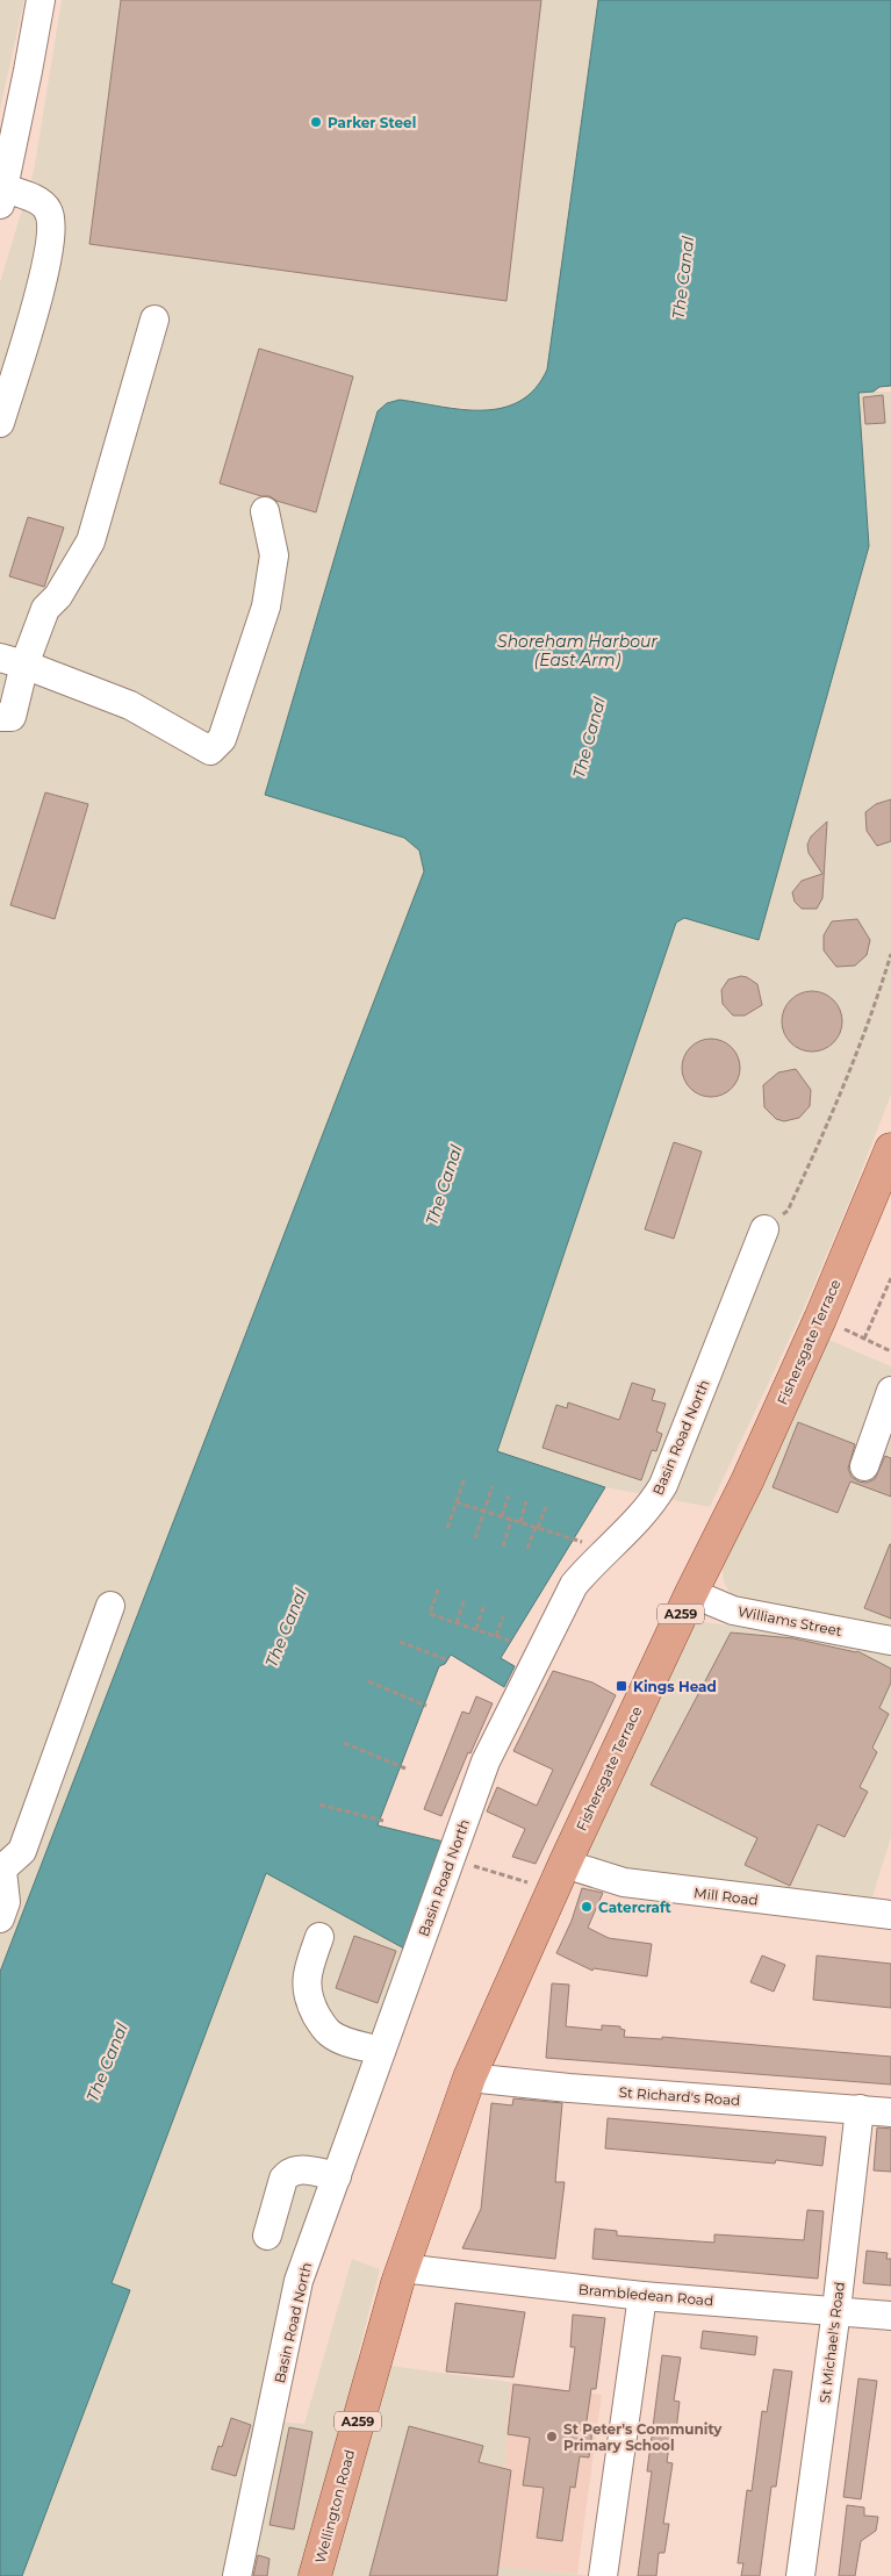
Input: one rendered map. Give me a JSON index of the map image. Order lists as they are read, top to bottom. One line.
{"streets":{"main road":["Fishersgate Terrace","A259","Wellington Road"],"street":["Basin Road North","Williams Street","Mill Road","St Richard's Road","Brambledean Road","St Michael's Road"]},"crossings":[["Fishersgate Terrace","Williams Street"],["Fishersgate Terrace","Mill Road"],["Fishersgate Terrace","St Richard's Road"],["Fishersgate Terrace","Brambledean Road"],["Fishersgate Terrace","Wellington Road"],["St Richard's Road","St Michael's Road"],["Brambledean Road","St Michael's Road"],["Brambledean Road","Wellington Road"]],"water":["The Canal","Shoreham Harbour (East Arm)"],"places":{"other":["Parker Steel","Catercraft","St Peter's Community Primary School"],"transit":["Kings Head"]}}
